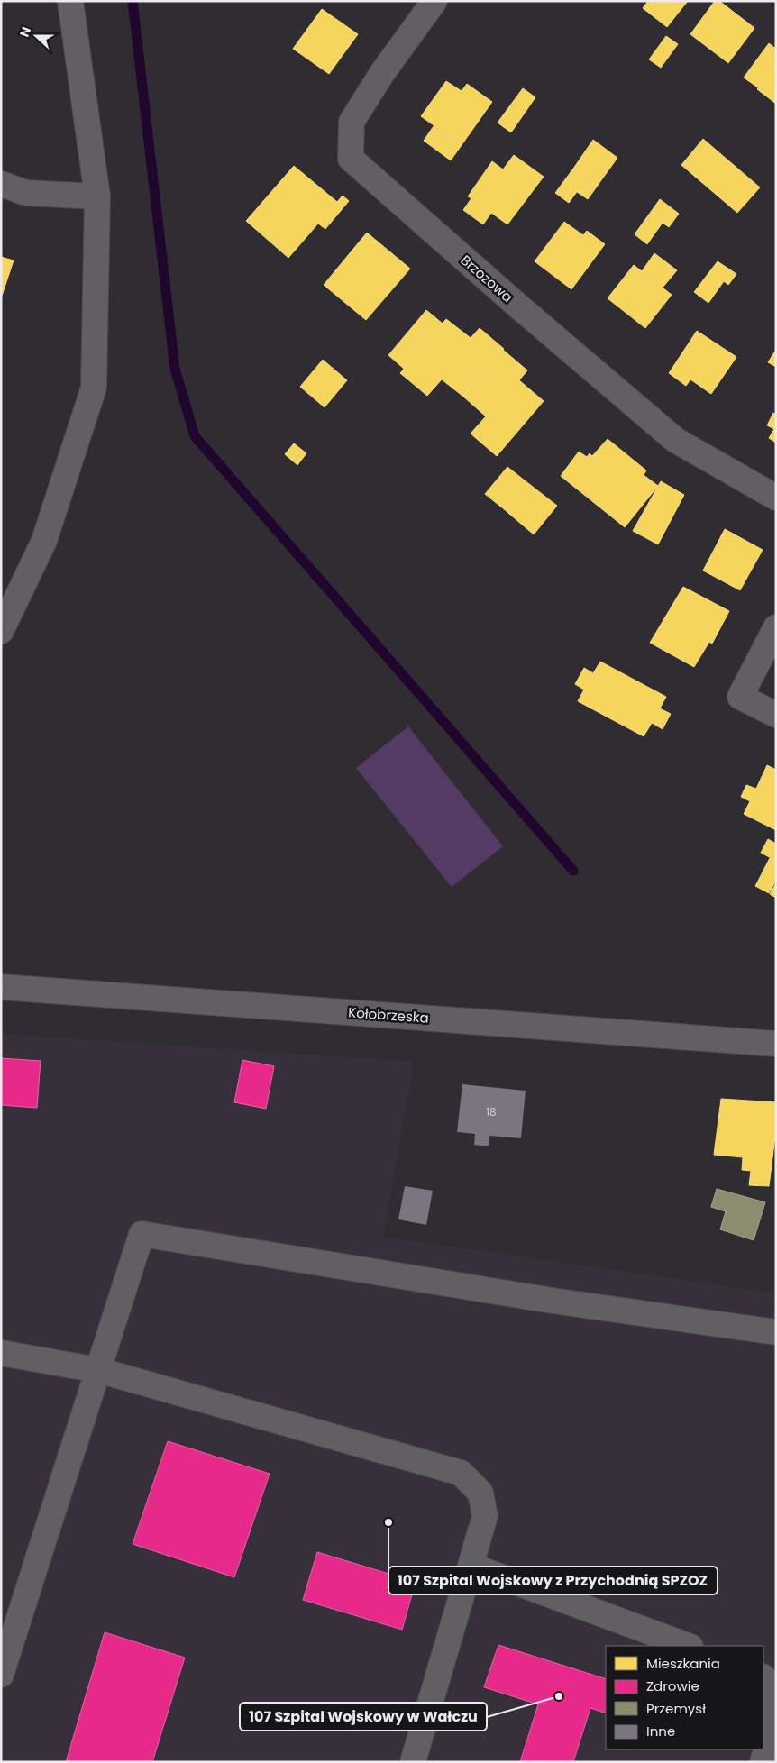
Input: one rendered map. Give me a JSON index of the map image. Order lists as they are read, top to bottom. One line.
{"streets":{"street":["Brzozowa","Kołobrzeska"]},"places":["107 Szpital Wojskowy z Przychodnią SPZOZ","107 Szpital Wojskowy w Wałczu"],"house_numbers":["18"],"legend":["Mieszkania","Zdrowie","Przemysł","Inne"],"north":"left"}
